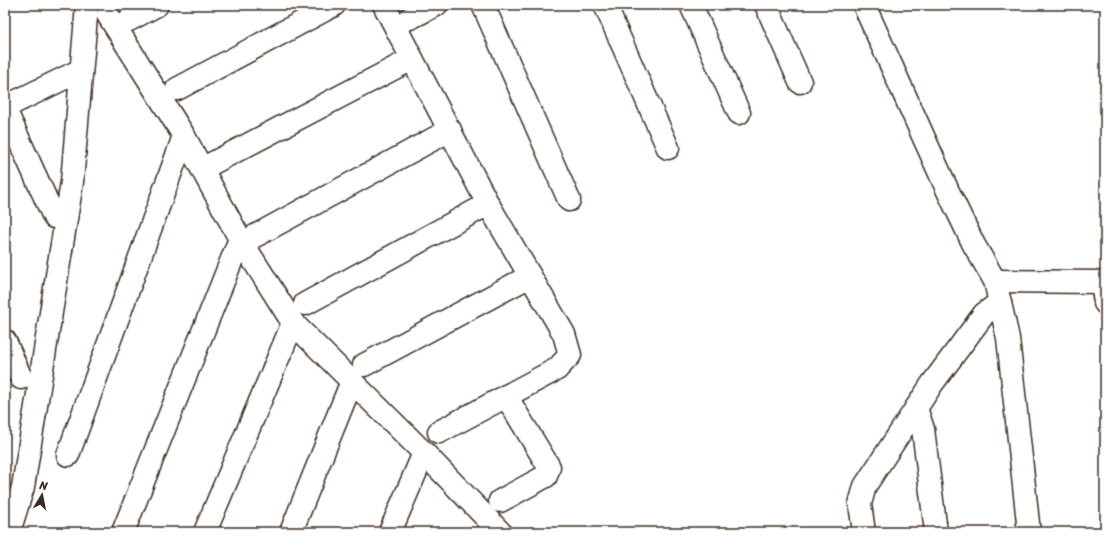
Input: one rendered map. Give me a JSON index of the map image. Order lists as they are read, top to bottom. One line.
{"north":"top"}
